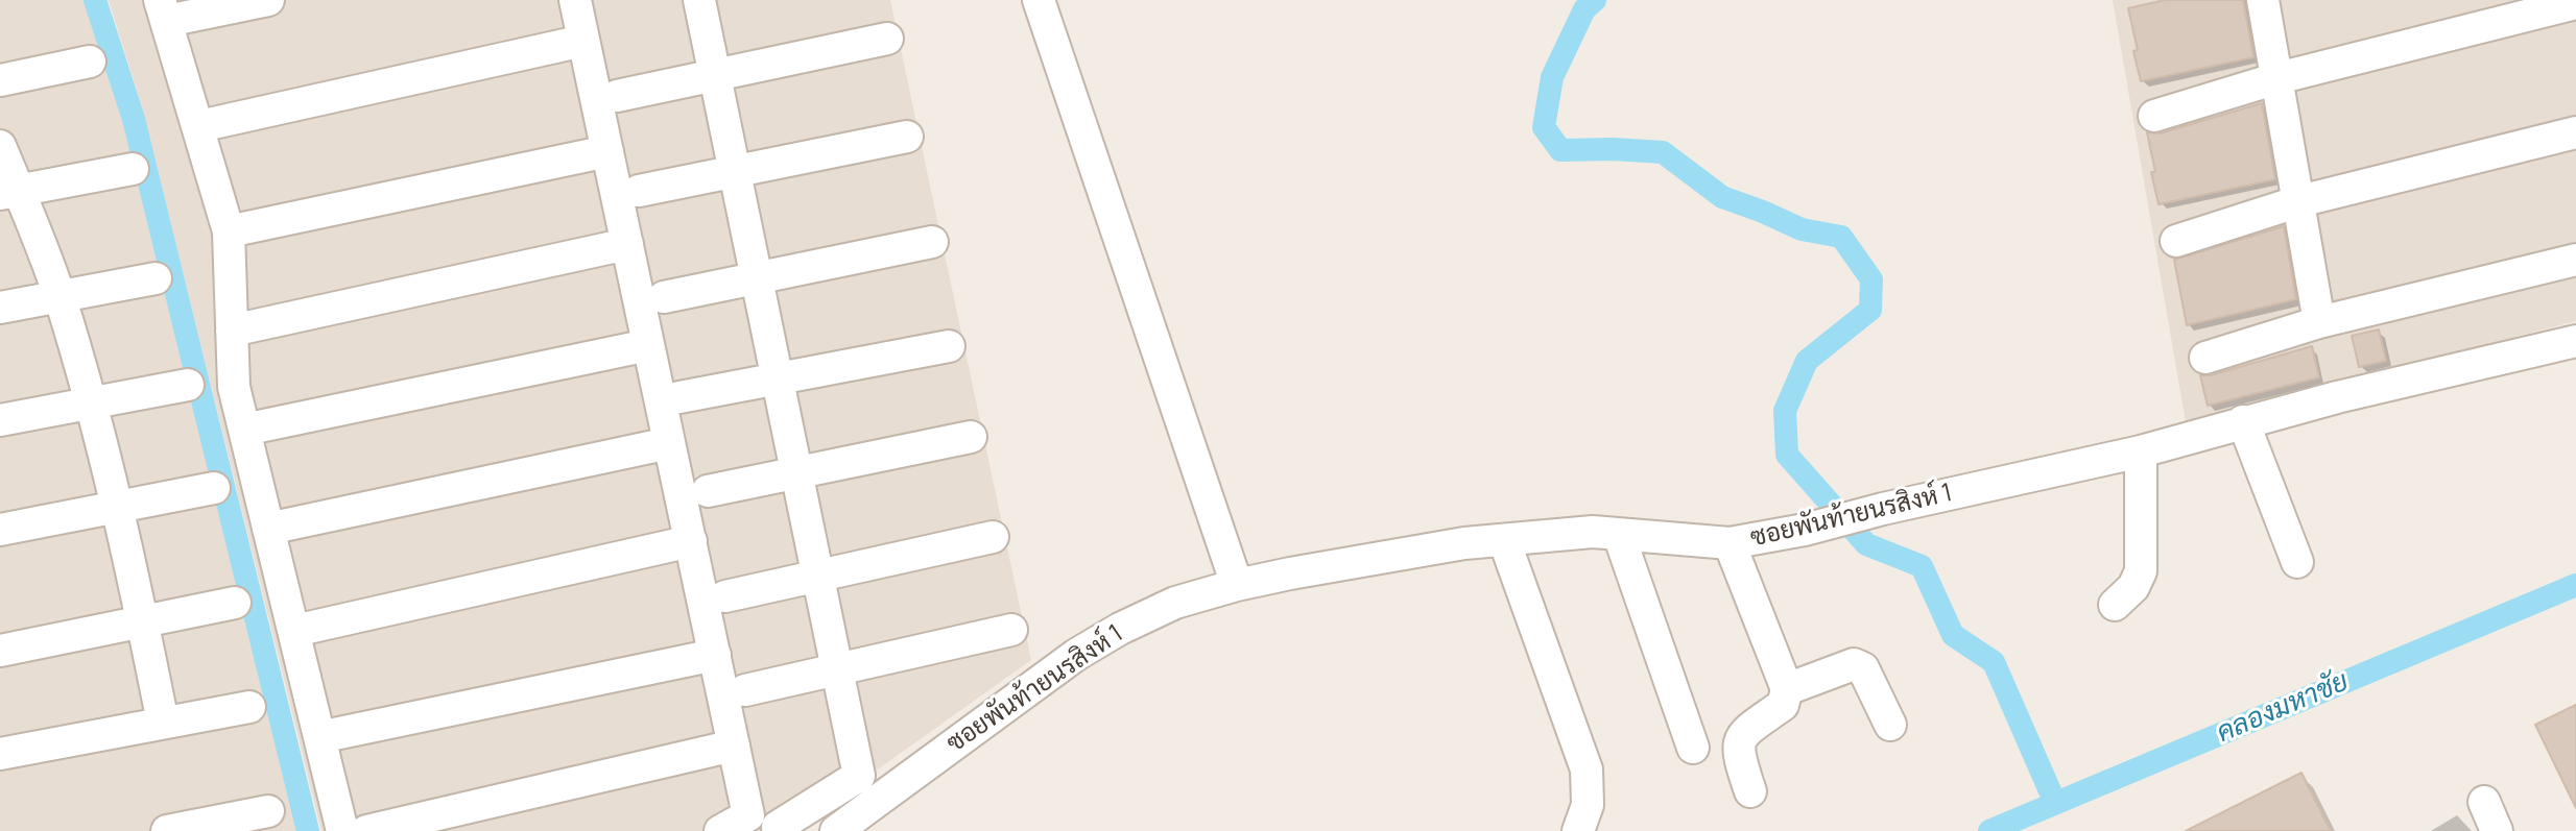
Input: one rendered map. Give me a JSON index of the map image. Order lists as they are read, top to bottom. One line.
{"streets":{"street":["ซอยพันท้ายนรสิงห์ 1"]},"water":["คลองมหาชัย"]}
